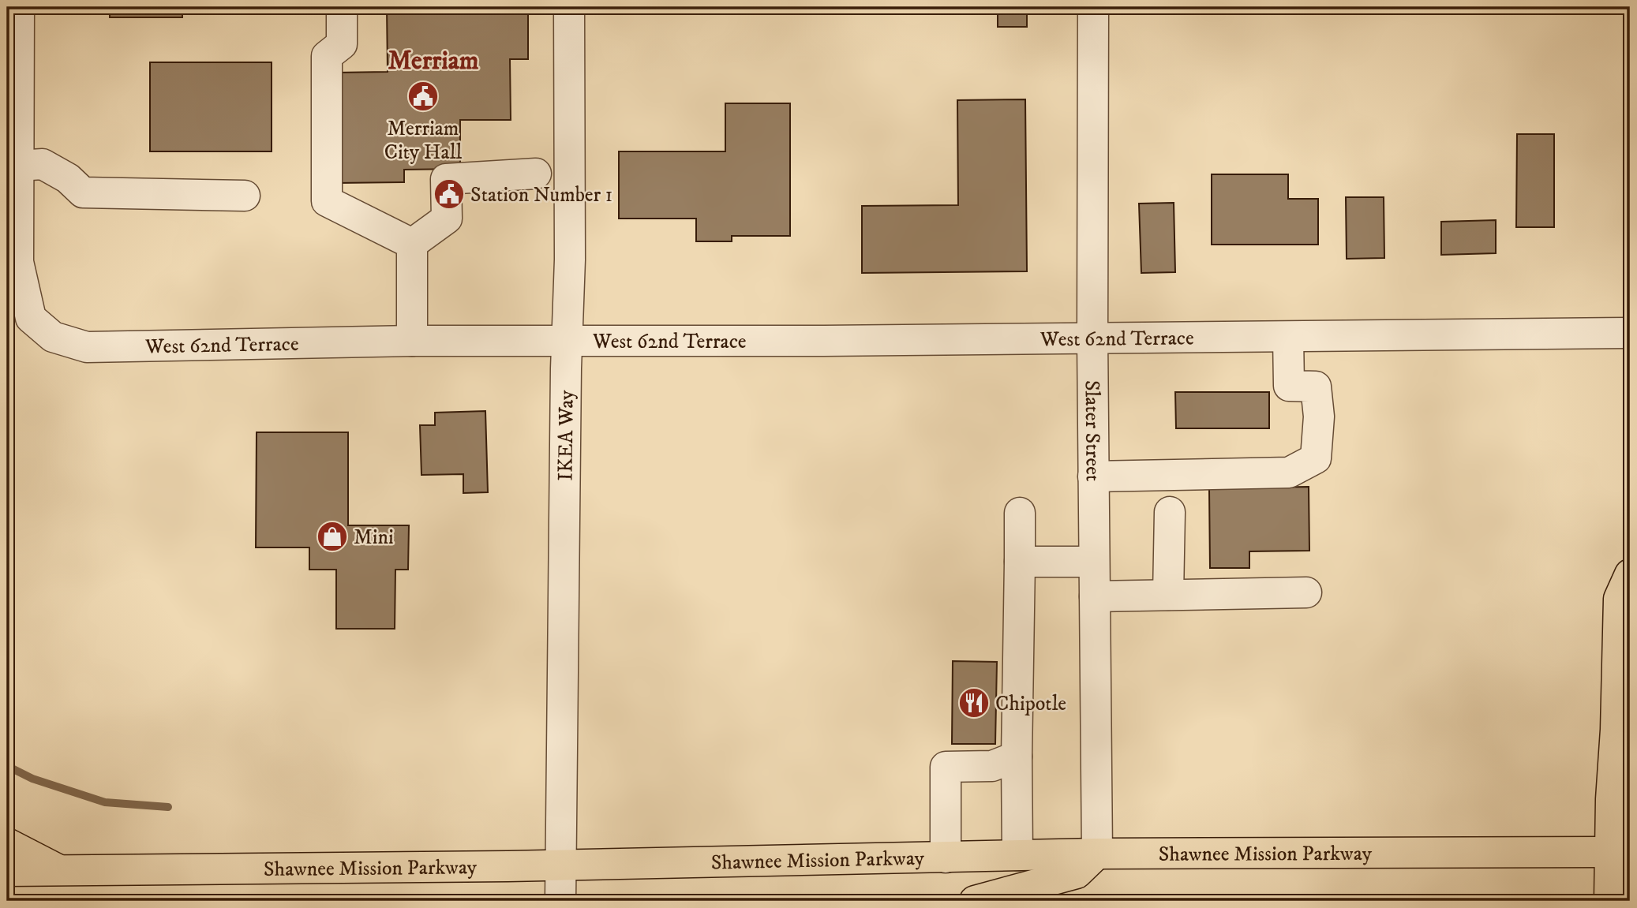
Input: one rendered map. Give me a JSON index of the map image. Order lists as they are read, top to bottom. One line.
{"streets":{"main road":["Shawnee Mission Parkway"],"street":["West 62nd Terrace","Slater Street","IKEA Way"]},"crossings":[["West 62nd Terrace","Slater Street"],["West 62nd Terrace","IKEA Way"],["Slater Street","Shawnee Mission Parkway"],["IKEA Way","Shawnee Mission Parkway"]],"districts":["Merriam"],"places":{"public building":["Merriam City Hall","Station Number 1"],"shop":["Mini"],"restaurant":["Chipotle"]}}
